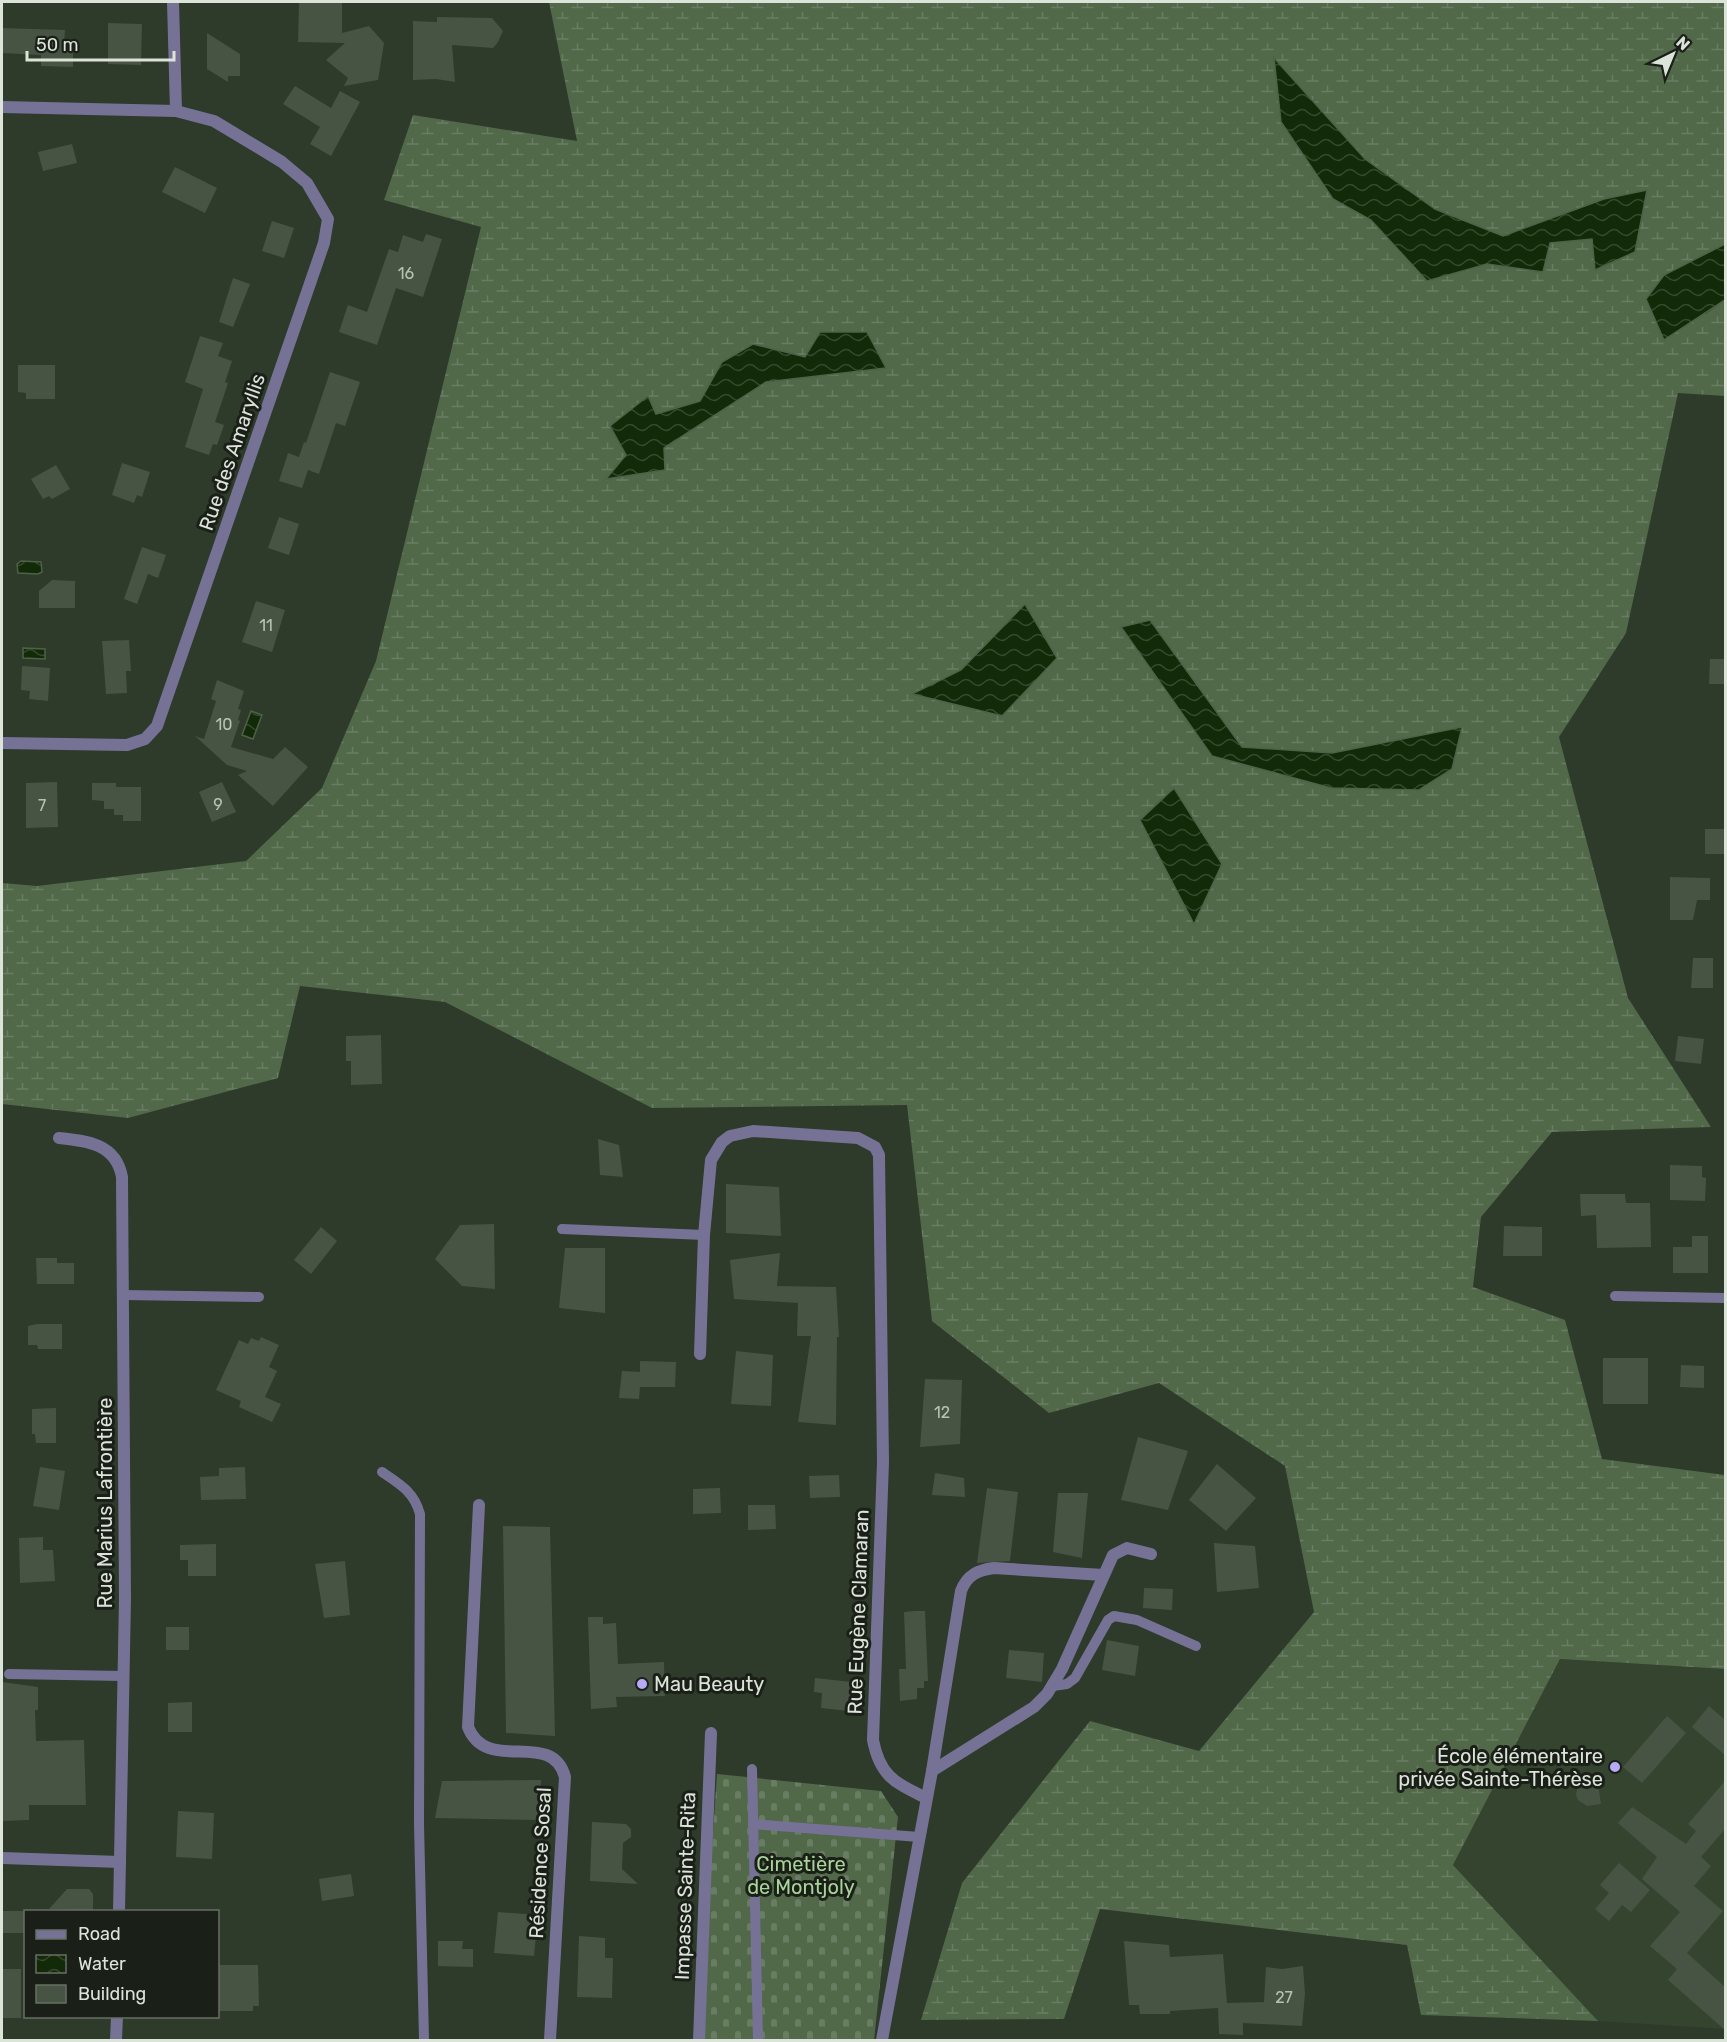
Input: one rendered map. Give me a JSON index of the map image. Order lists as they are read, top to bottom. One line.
{"streets":{"street":["Rue des Amaryllis","Rue Marius Lafrontière","Rue Eugène Clamaran","Résidence Sosal","Impasse Sainte-Rita"]},"parks":["Cimetière de Montjoly"],"places":["Mau Beauty","École élémentaire privée Sainte-Thérèse"],"house_numbers":["16","11","10","9","7","12","27"],"legend":["Road","Water","Building"],"scale_bar":"50 m","north":"top right"}
